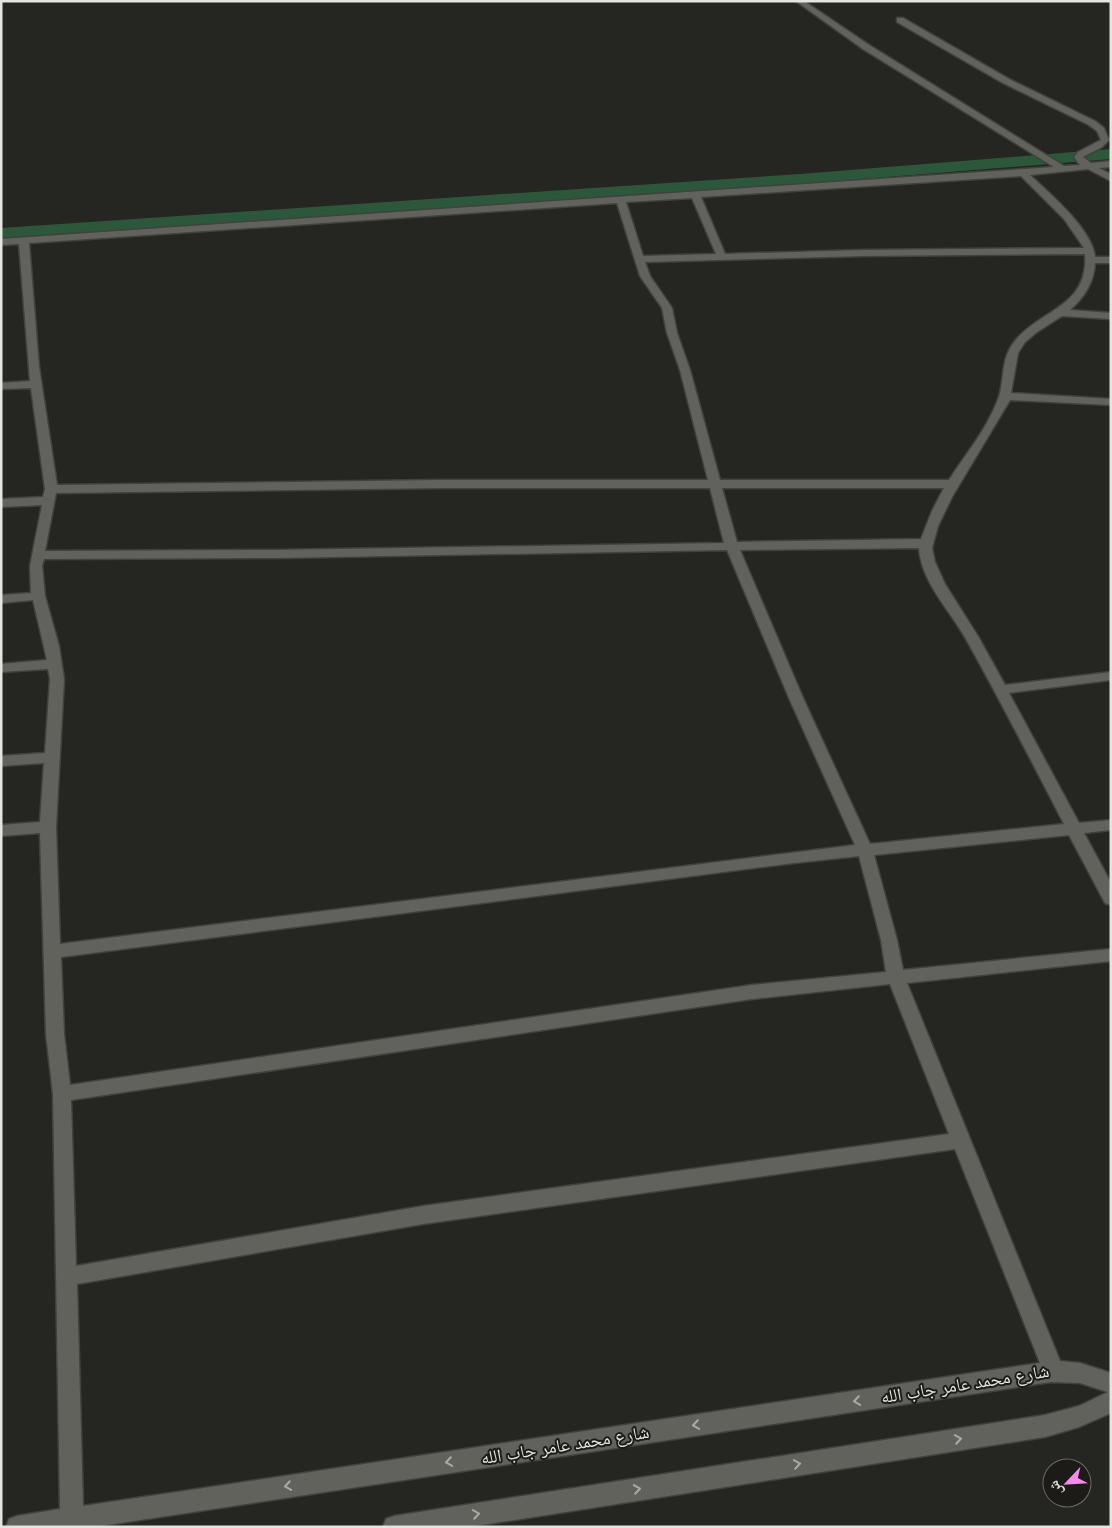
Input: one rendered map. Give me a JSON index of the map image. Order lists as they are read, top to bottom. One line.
{"streets":{"street":["شارع محمد عامر جاب الله"]},"north":"bottom left"}
